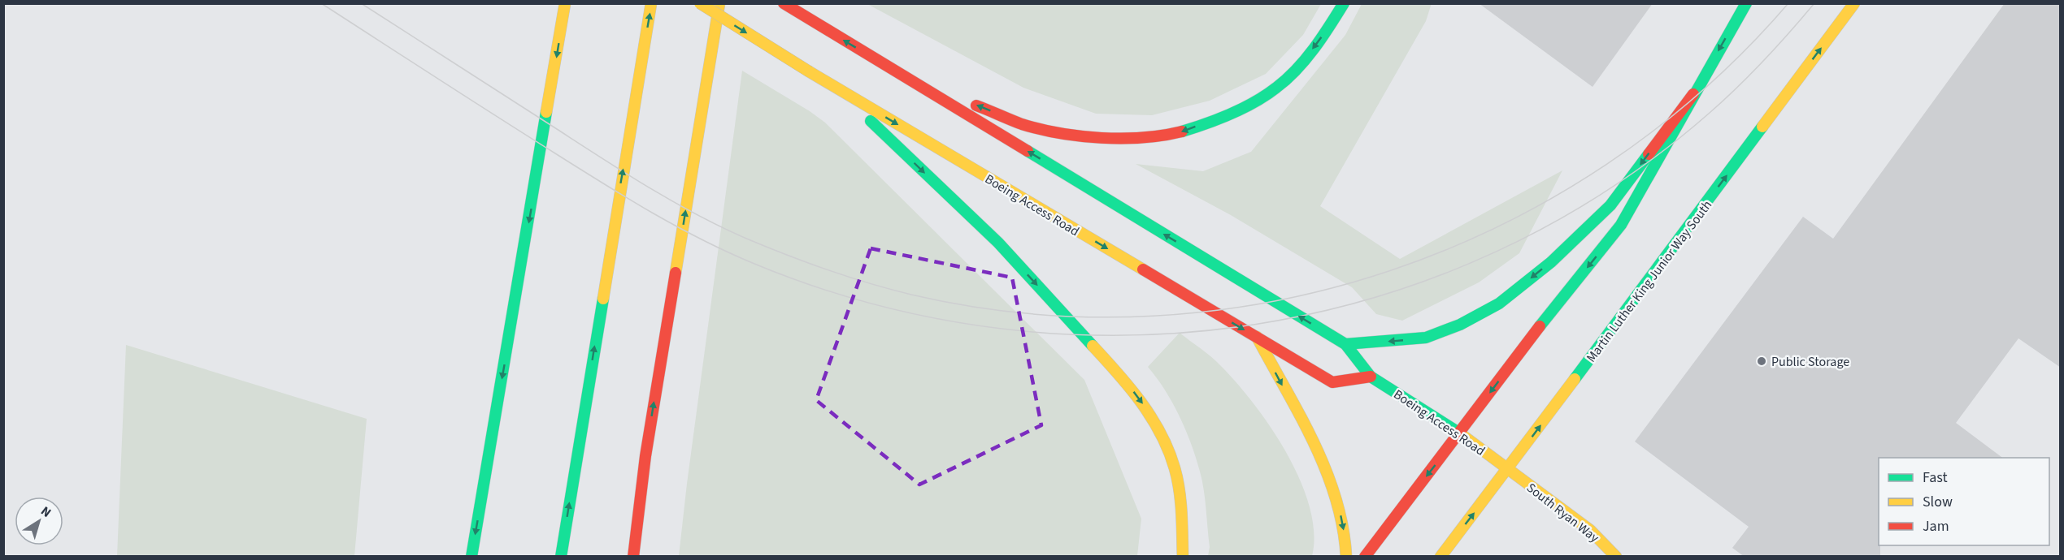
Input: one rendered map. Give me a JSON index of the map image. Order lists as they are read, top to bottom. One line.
{"streets":{"main road":["Boeing Access Road","Martin Luther King Junior Way South","South Ryan Way"]},"crossings":[["Boeing Access Road","Martin Luther King Junior Way South"],["Boeing Access Road","South Ryan Way"],["Martin Luther King Junior Way South","South Ryan Way"]],"places":["Public Storage"],"legend":["Fast","Slow","Jam"],"north":"top right"}
